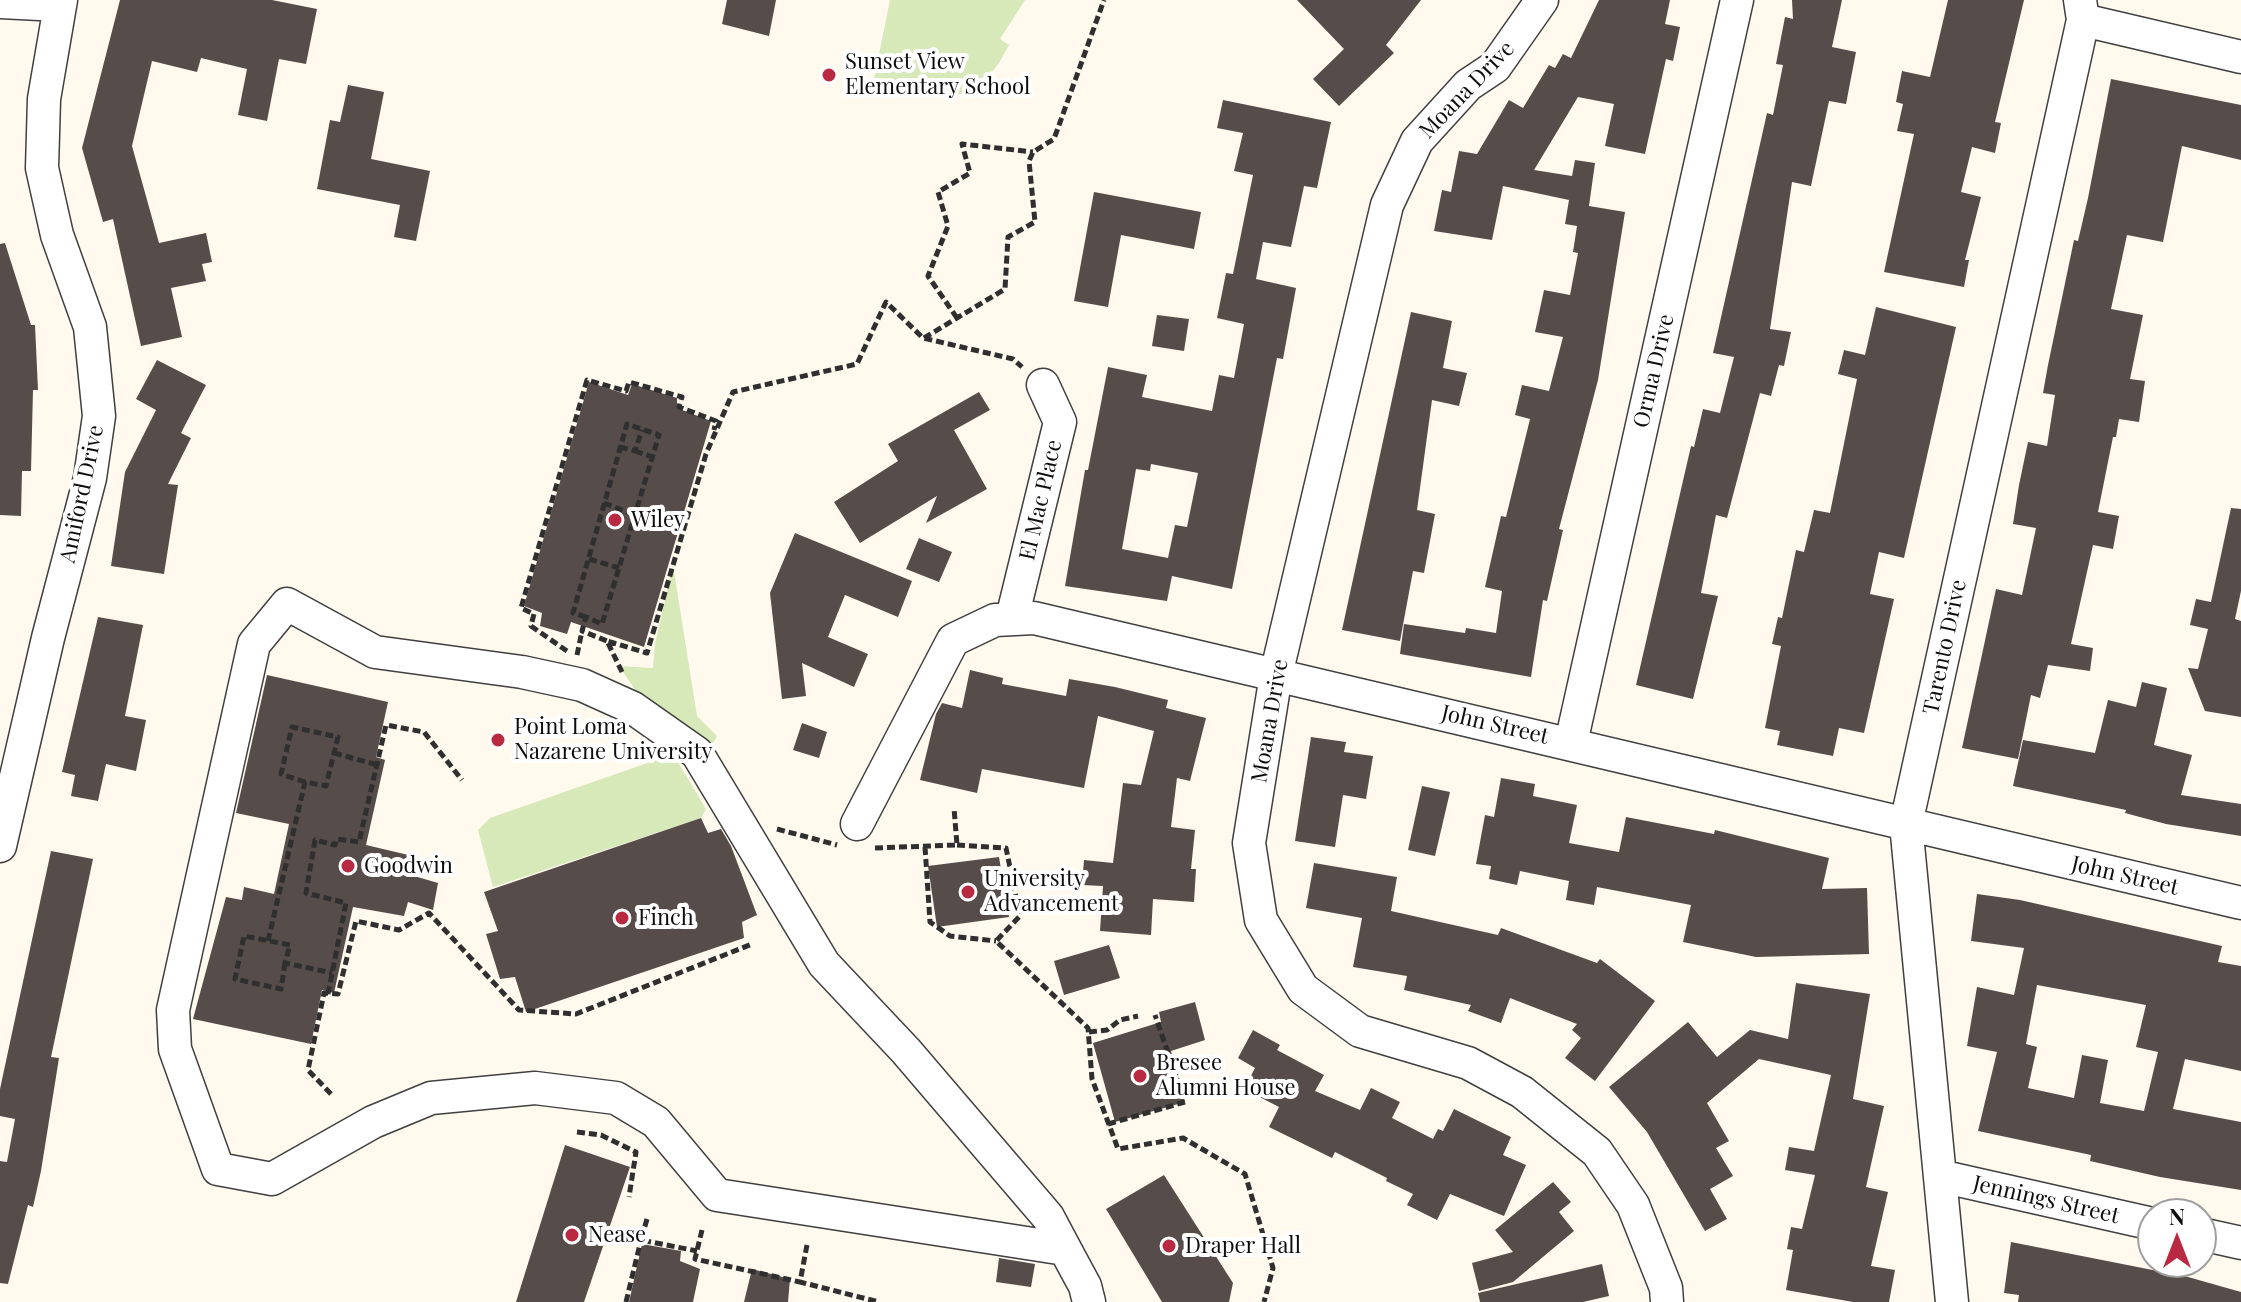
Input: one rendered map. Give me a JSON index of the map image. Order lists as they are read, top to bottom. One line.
{"streets":{"street":["Moana Drive","Orma Drive","Amiford Drive","El Mac Place","Tarento Drive","John Street","Jennings Street"]},"crossings":[["Moana Drive","John Street"],["Orma Drive","John Street"],["El Mac Place","John Street"],["Tarento Drive","John Street"],["Tarento Drive","Jennings Street"]],"places":["Sunset View Elementary School","Wiley","Point Loma Nazarene University","Goodwin","University Advancement","Finch","Bresee Alumni House","Nease","Draper Hall"],"north":"top"}
